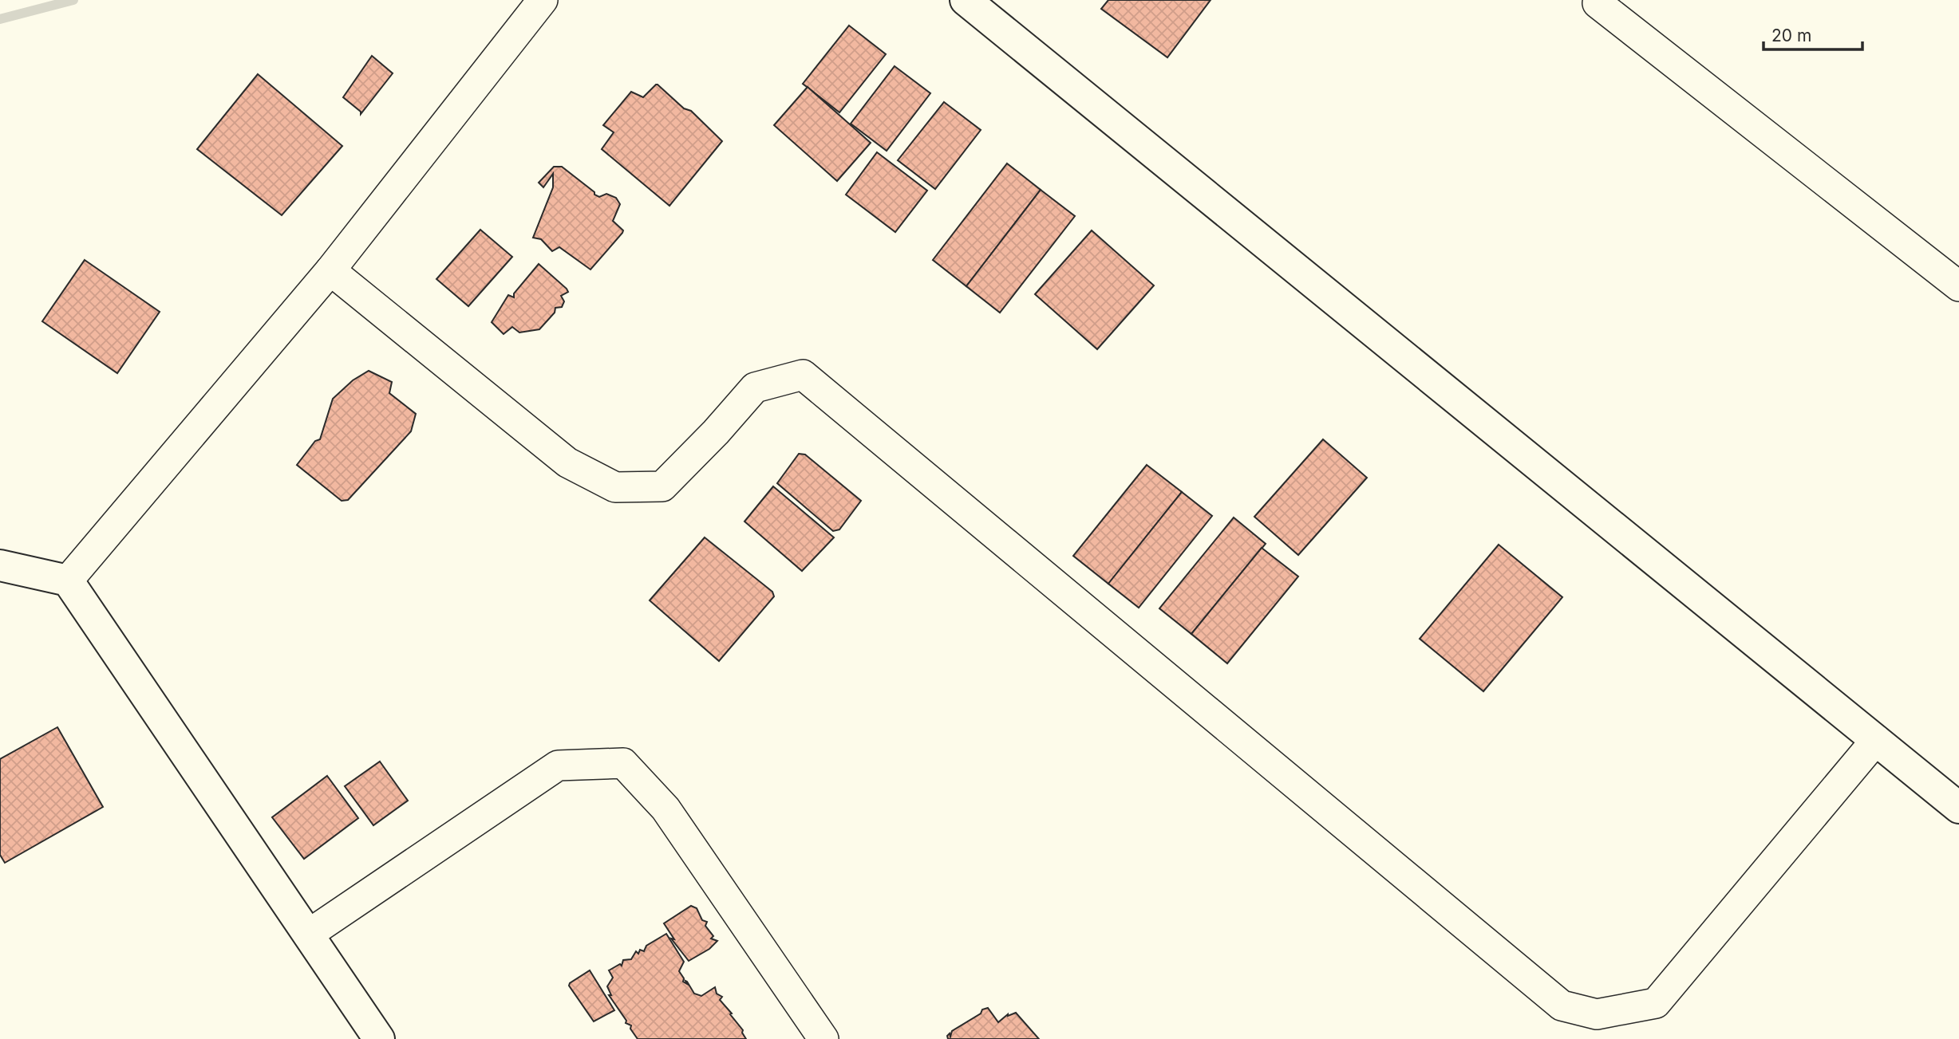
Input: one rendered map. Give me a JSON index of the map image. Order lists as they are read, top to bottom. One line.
{"scale_bar":"20 m"}
